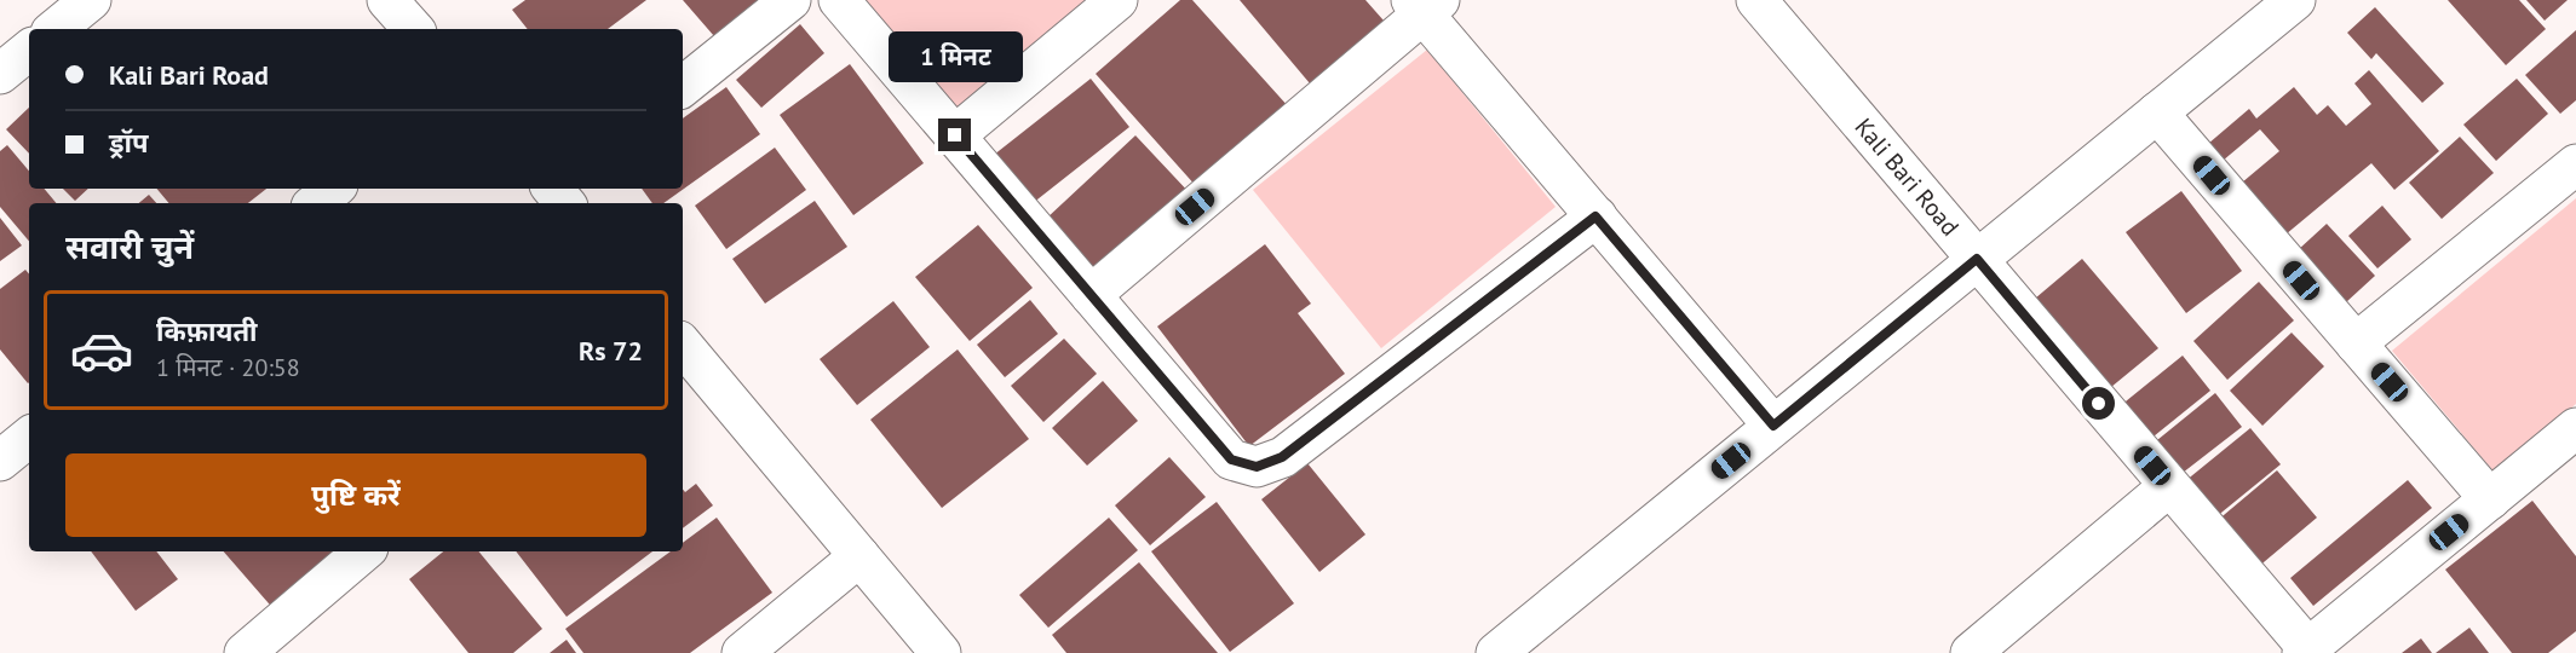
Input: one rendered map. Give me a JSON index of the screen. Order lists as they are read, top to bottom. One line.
{"streets":{"street":["Kali Bari Road"]},"page":{"banner":["Kali Bari Road","ड्रॉप"],"bubble":"1 मिनट","heading":"सवारी चुनें","list":[{"name":"किफ़ायती","note":"1 मिनट · 20:58","value":"Rs 72"}],"buttons":"पुष्टि करें"}}
